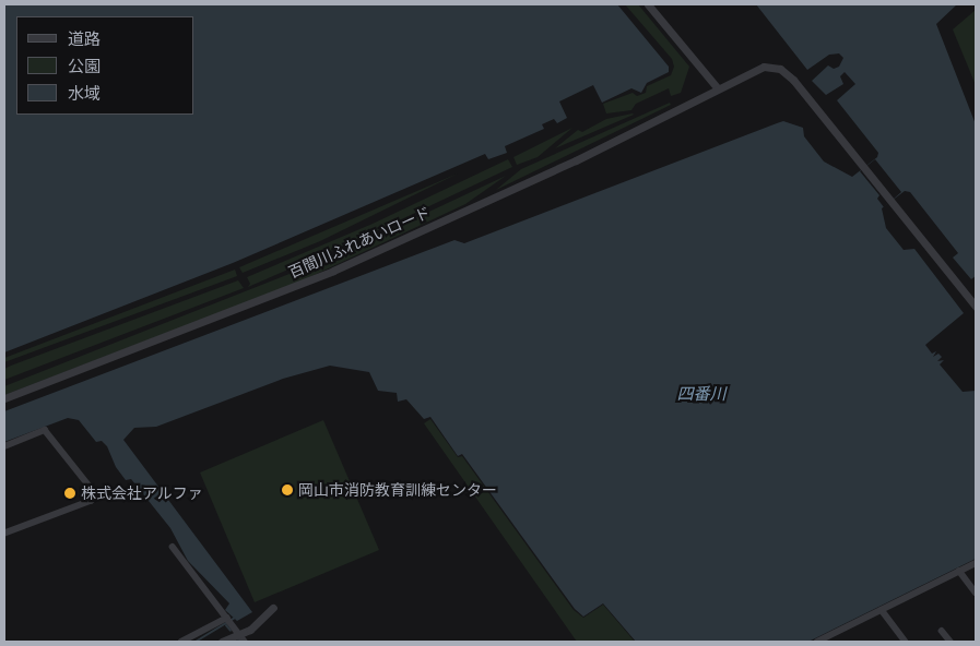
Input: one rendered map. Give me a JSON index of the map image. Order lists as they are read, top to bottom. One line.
{"streets":{"street":["百間川ふれあいロード"]},"water":["四番川"],"places":["岡山市消防教育訓練センター","株式会社アルファ"],"legend":["道路","公園","水域"]}
